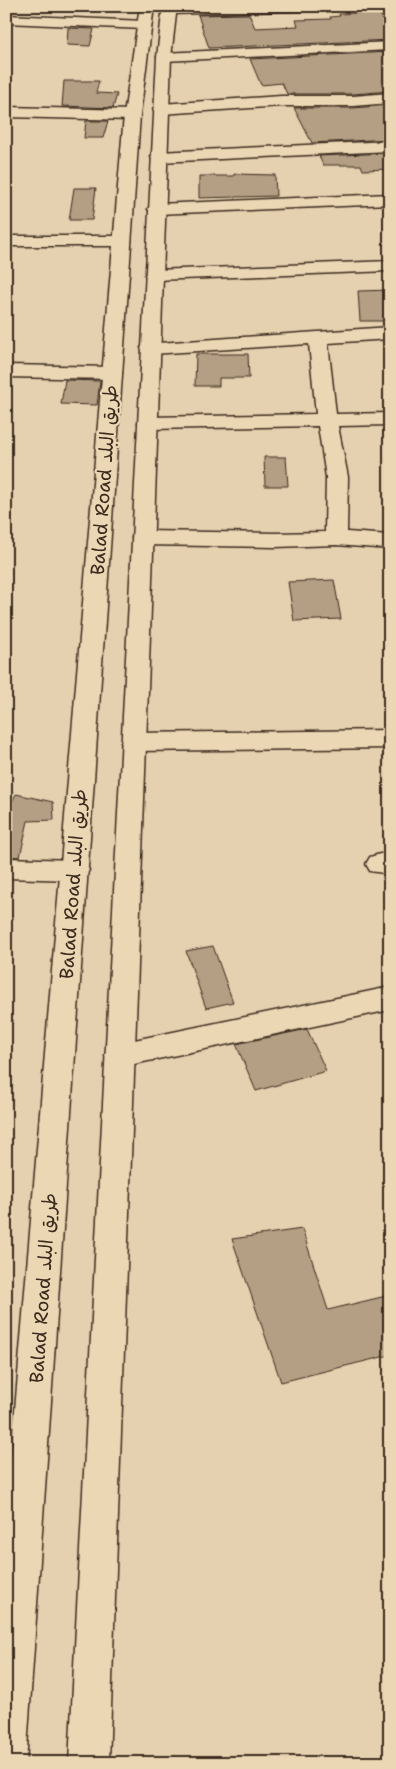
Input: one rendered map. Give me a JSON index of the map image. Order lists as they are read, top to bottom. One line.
{"streets":{"main road":["Balad Road طريق البلد"]}}
